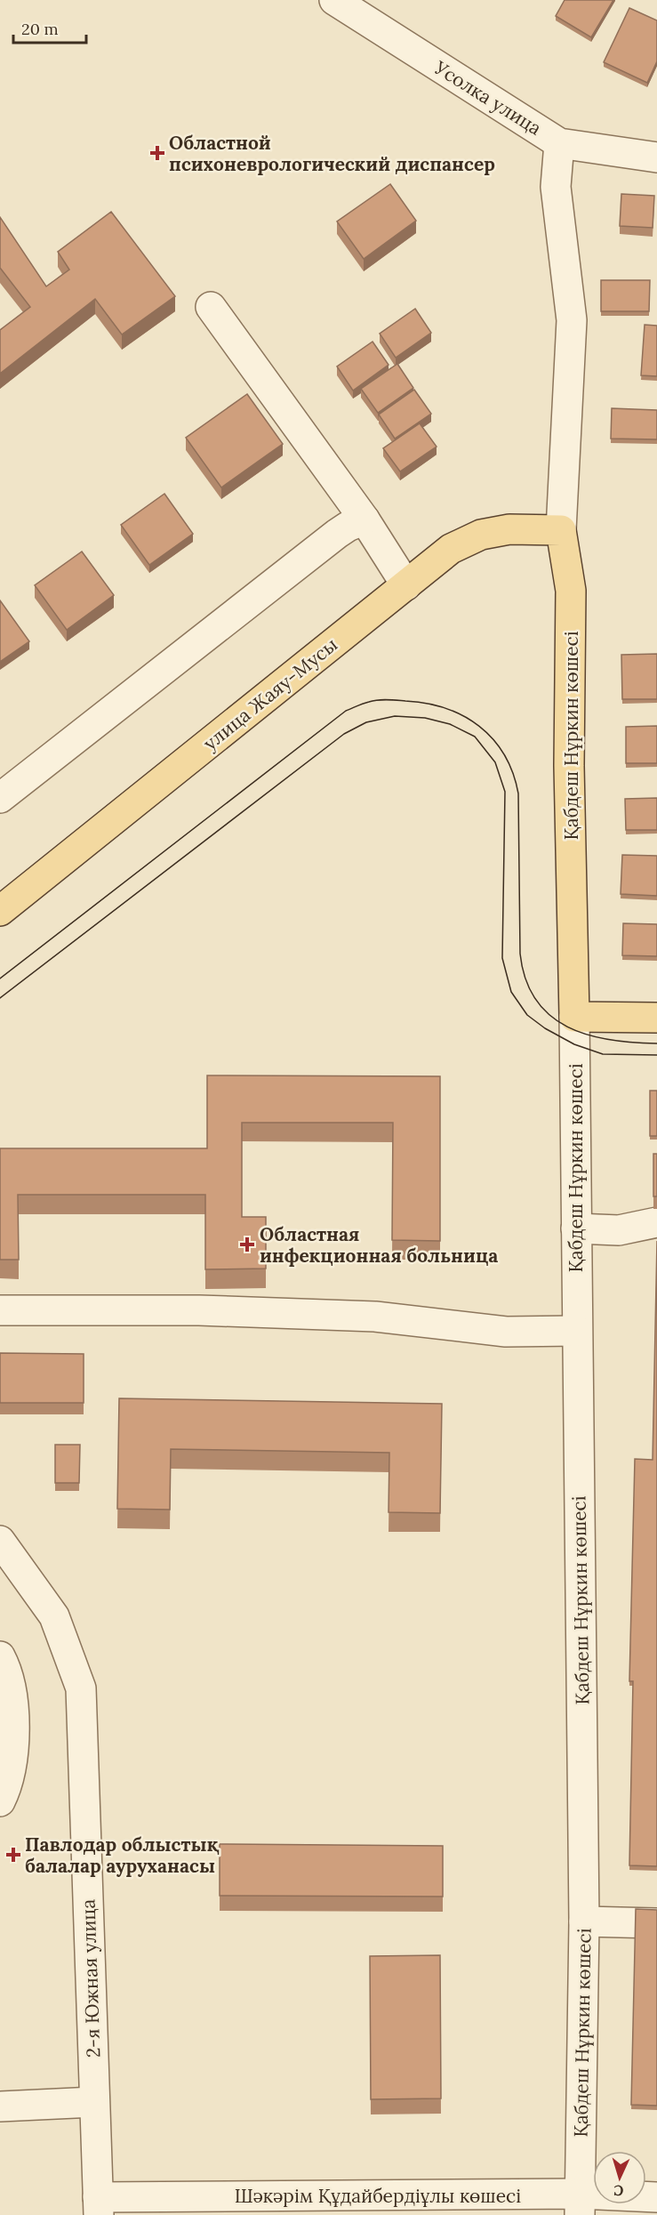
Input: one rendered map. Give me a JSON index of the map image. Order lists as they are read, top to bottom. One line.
{"streets":{"main road":["улица Жаяу-Мусы","Қабдеш Нұркин көшесі"],"street":["Усолка улица","2-я Южная улица","Шәкәрім Құдайбердіұлы көшесі"]},"crossings":[["Усолка улица","Қабдеш Нұркин көшесі"],["улица Жаяу-Мусы","Қабдеш Нұркин көшесі"],["Қабдеш Нұркин көшесі","Шәкәрім Құдайбердіұлы көшесі"],["2-я Южная улица","Шәкәрім Құдайбердіұлы көшесі"]],"places":{"health":["Областной психоневрологический диспансер","Областная инфекционная больница","Павлодар облыстық балалар ауруханасы"]},"scale_bar":"20 m","north":"bottom"}
